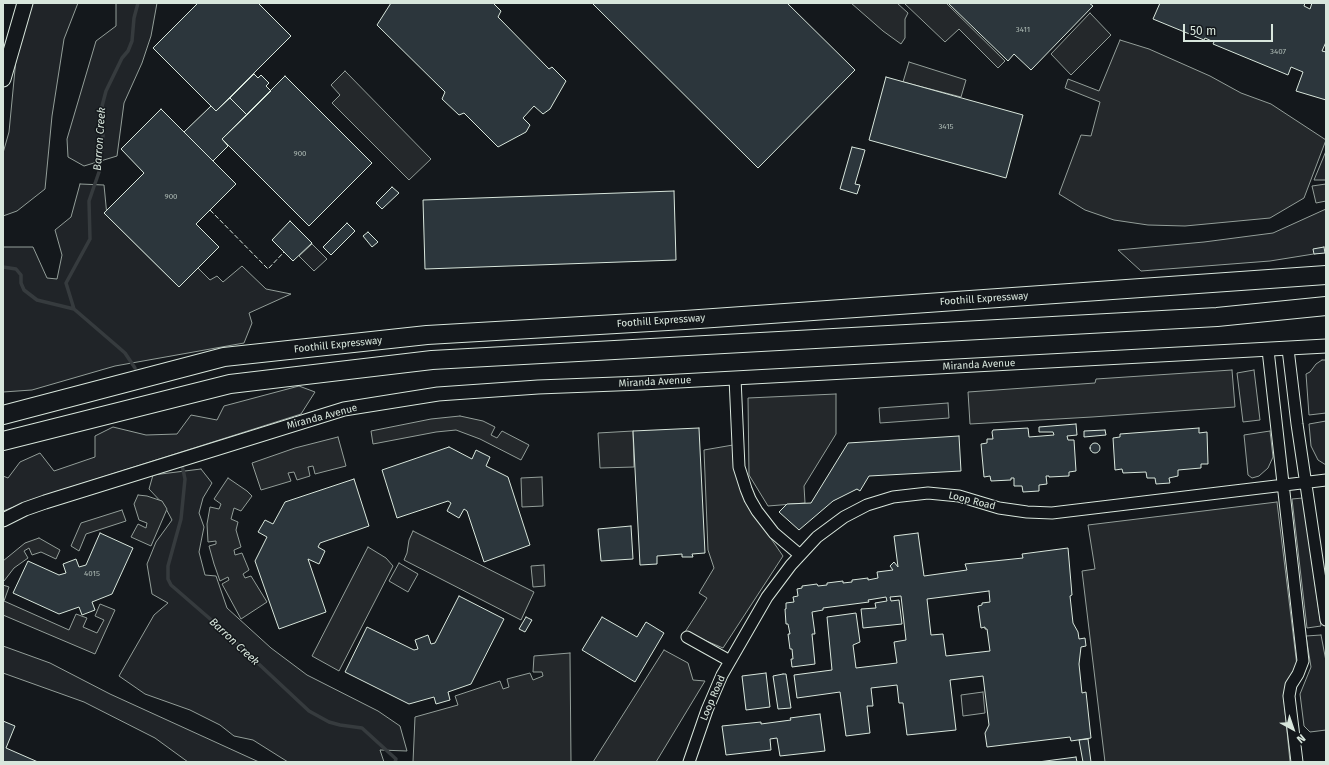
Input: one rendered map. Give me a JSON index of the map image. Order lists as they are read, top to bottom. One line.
{"streets":{"highway":["Foothill Expressway"],"street":["Miranda Avenue","Loop Road"]},"water":["Barron Creek"],"house_numbers":["3411","3407","3415","900","900","4015"],"scale_bar":"50 m","north":"bottom right"}
